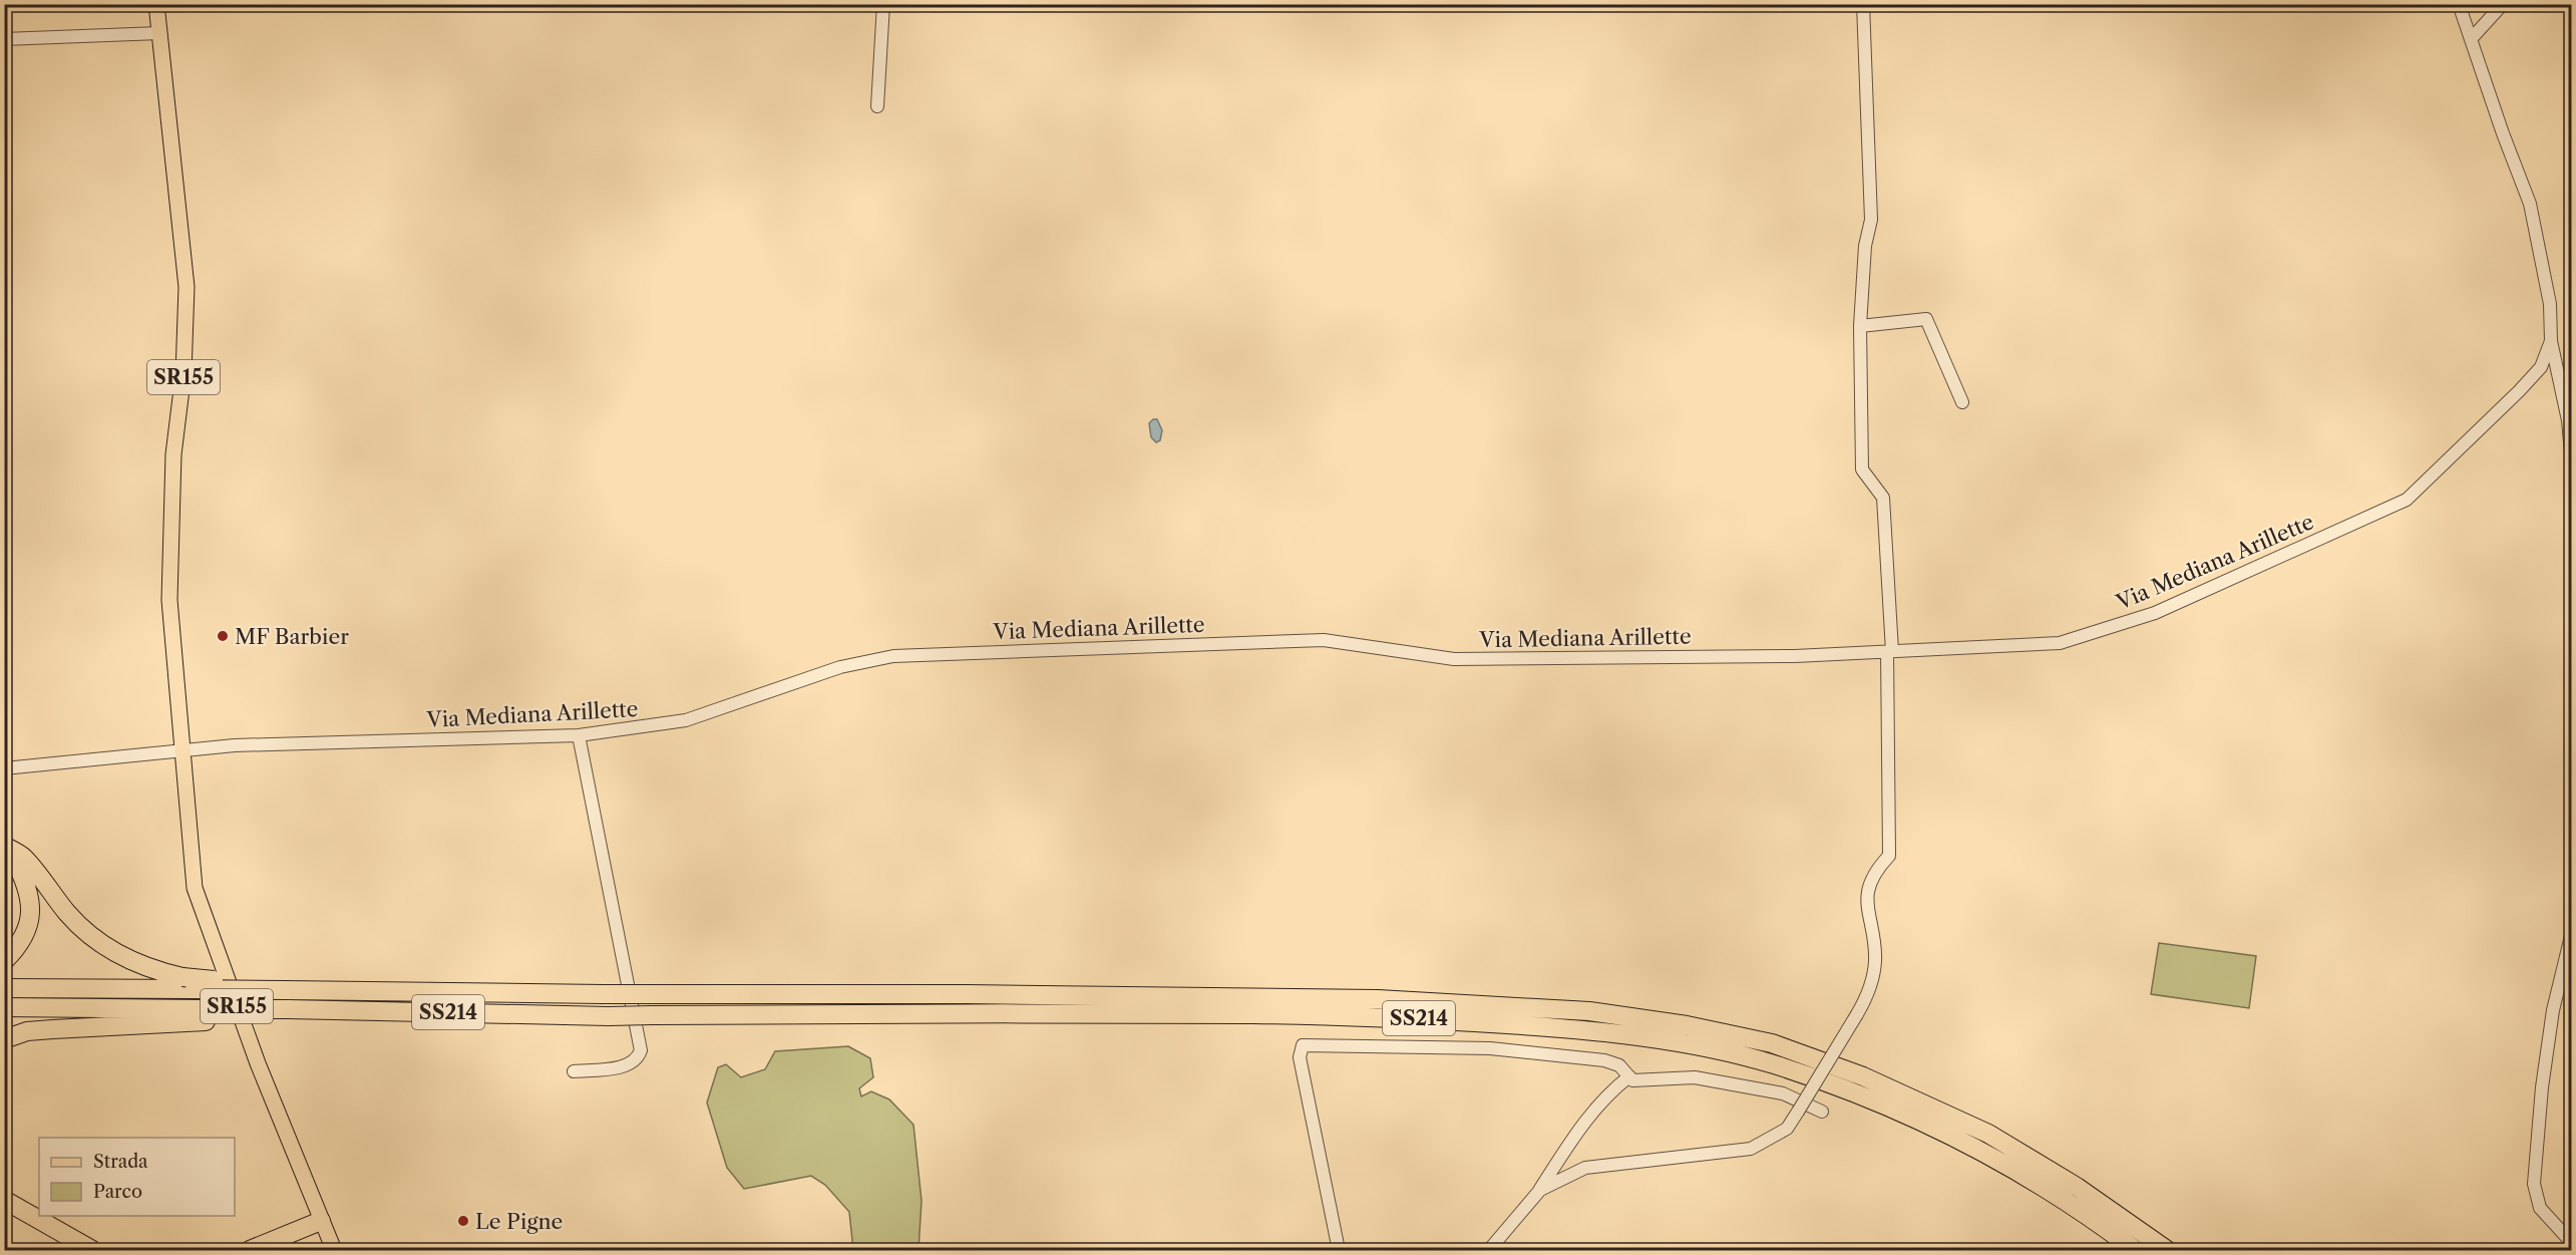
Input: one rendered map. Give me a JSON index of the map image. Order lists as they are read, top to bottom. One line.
{"streets":{"highway":["SS214"],"main road":["SR155"],"street":["Via Mediana Arillette"]},"crossings":[["SR155","Via Mediana Arillette"]],"places":["MF Barbier","Le Pigne"],"legend":["Strada","Parco"]}
